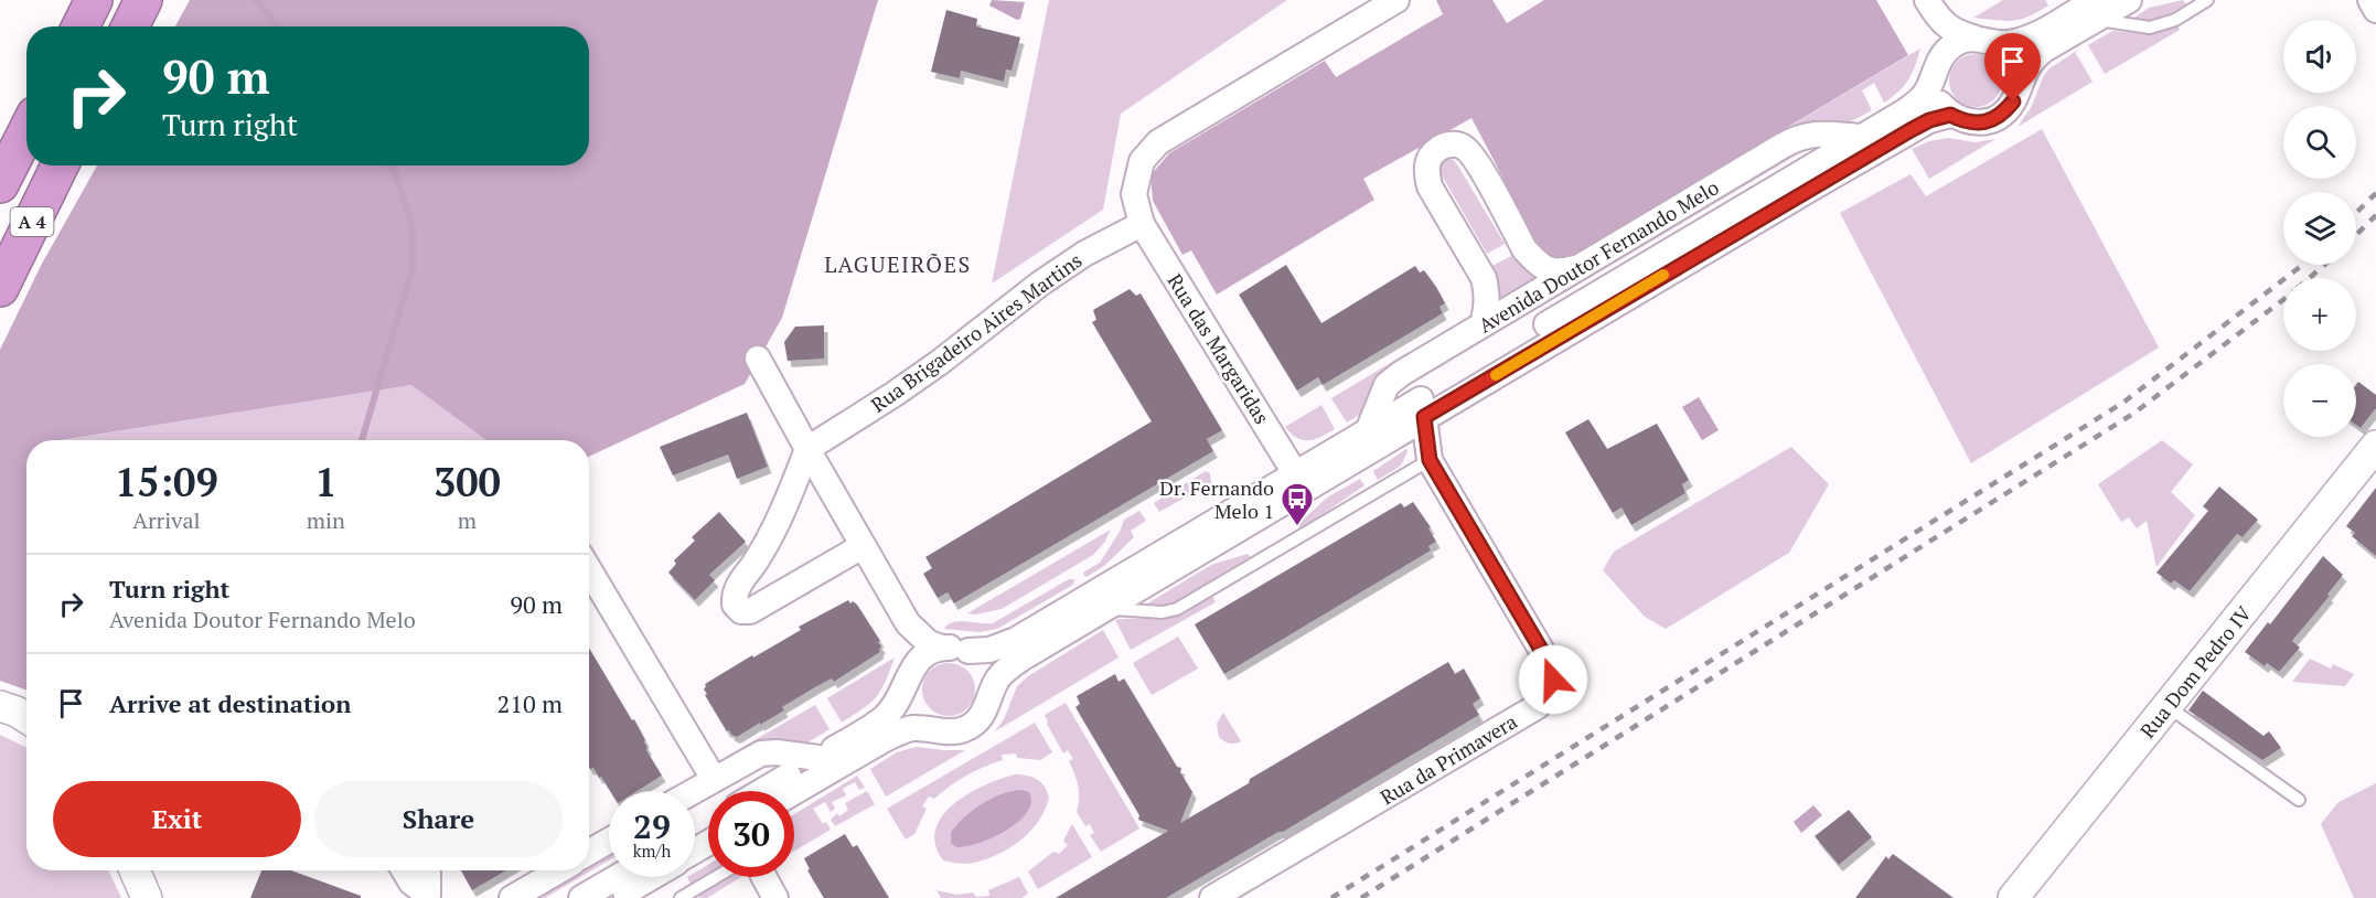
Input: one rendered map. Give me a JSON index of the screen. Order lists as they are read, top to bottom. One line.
{"streets":{"highway":["A 4"],"street":["Avenida Doutor Fernando Melo","Rua Brigadeiro Aires Martins","Rua das Margaridas","Rua Dom Pedro IV","Rua da Primavera"]},"crossings":[["Avenida Doutor Fernando Melo","Rua das Margaridas"],["Rua Brigadeiro Aires Martins","Rua das Margaridas"]],"districts":["LAGUEIRÕES"],"places":{"bus stop":["Dr. Fernando Melo 1"]},"page":{"map_buttons":["+","−"],"turn":["90 m","Turn right"],"eta":["15:09","Arrival","1","min","300","m"],"list":[{"name":"Turn right","note":"Avenida Doutor Fernando Melo","value":"90 m"},{"name":"Arrive at destination","value":"210 m"}],"buttons":["Exit","Share"],"speed":"29 km/h","limit":"30"}}
